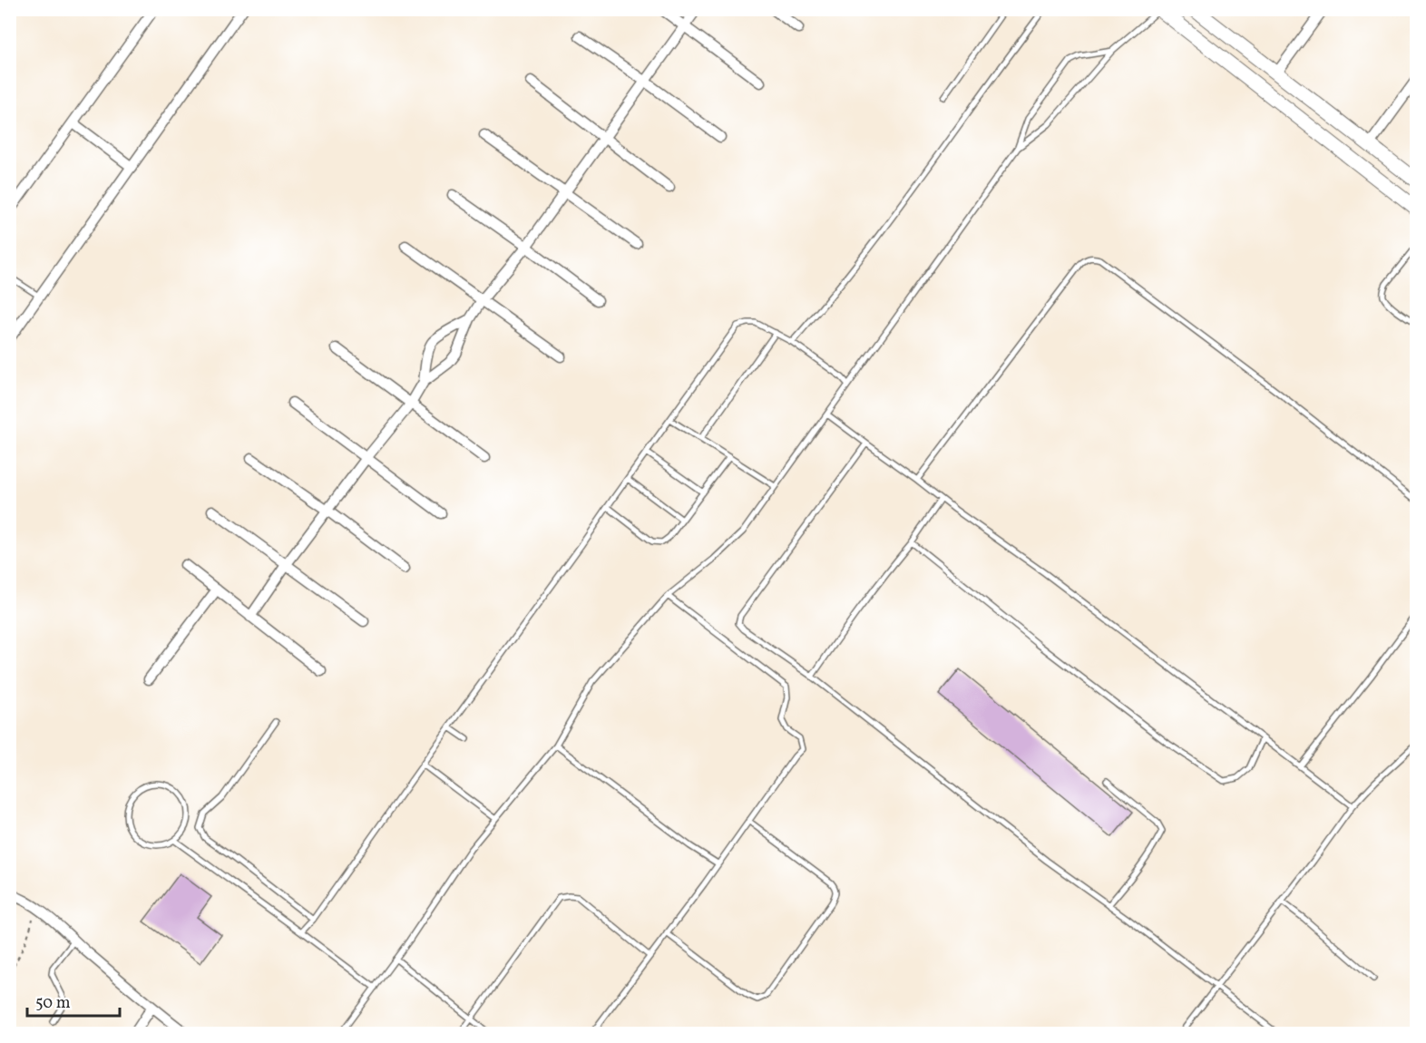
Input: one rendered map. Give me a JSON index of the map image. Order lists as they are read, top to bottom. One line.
{"scale_bar":"50 m"}
